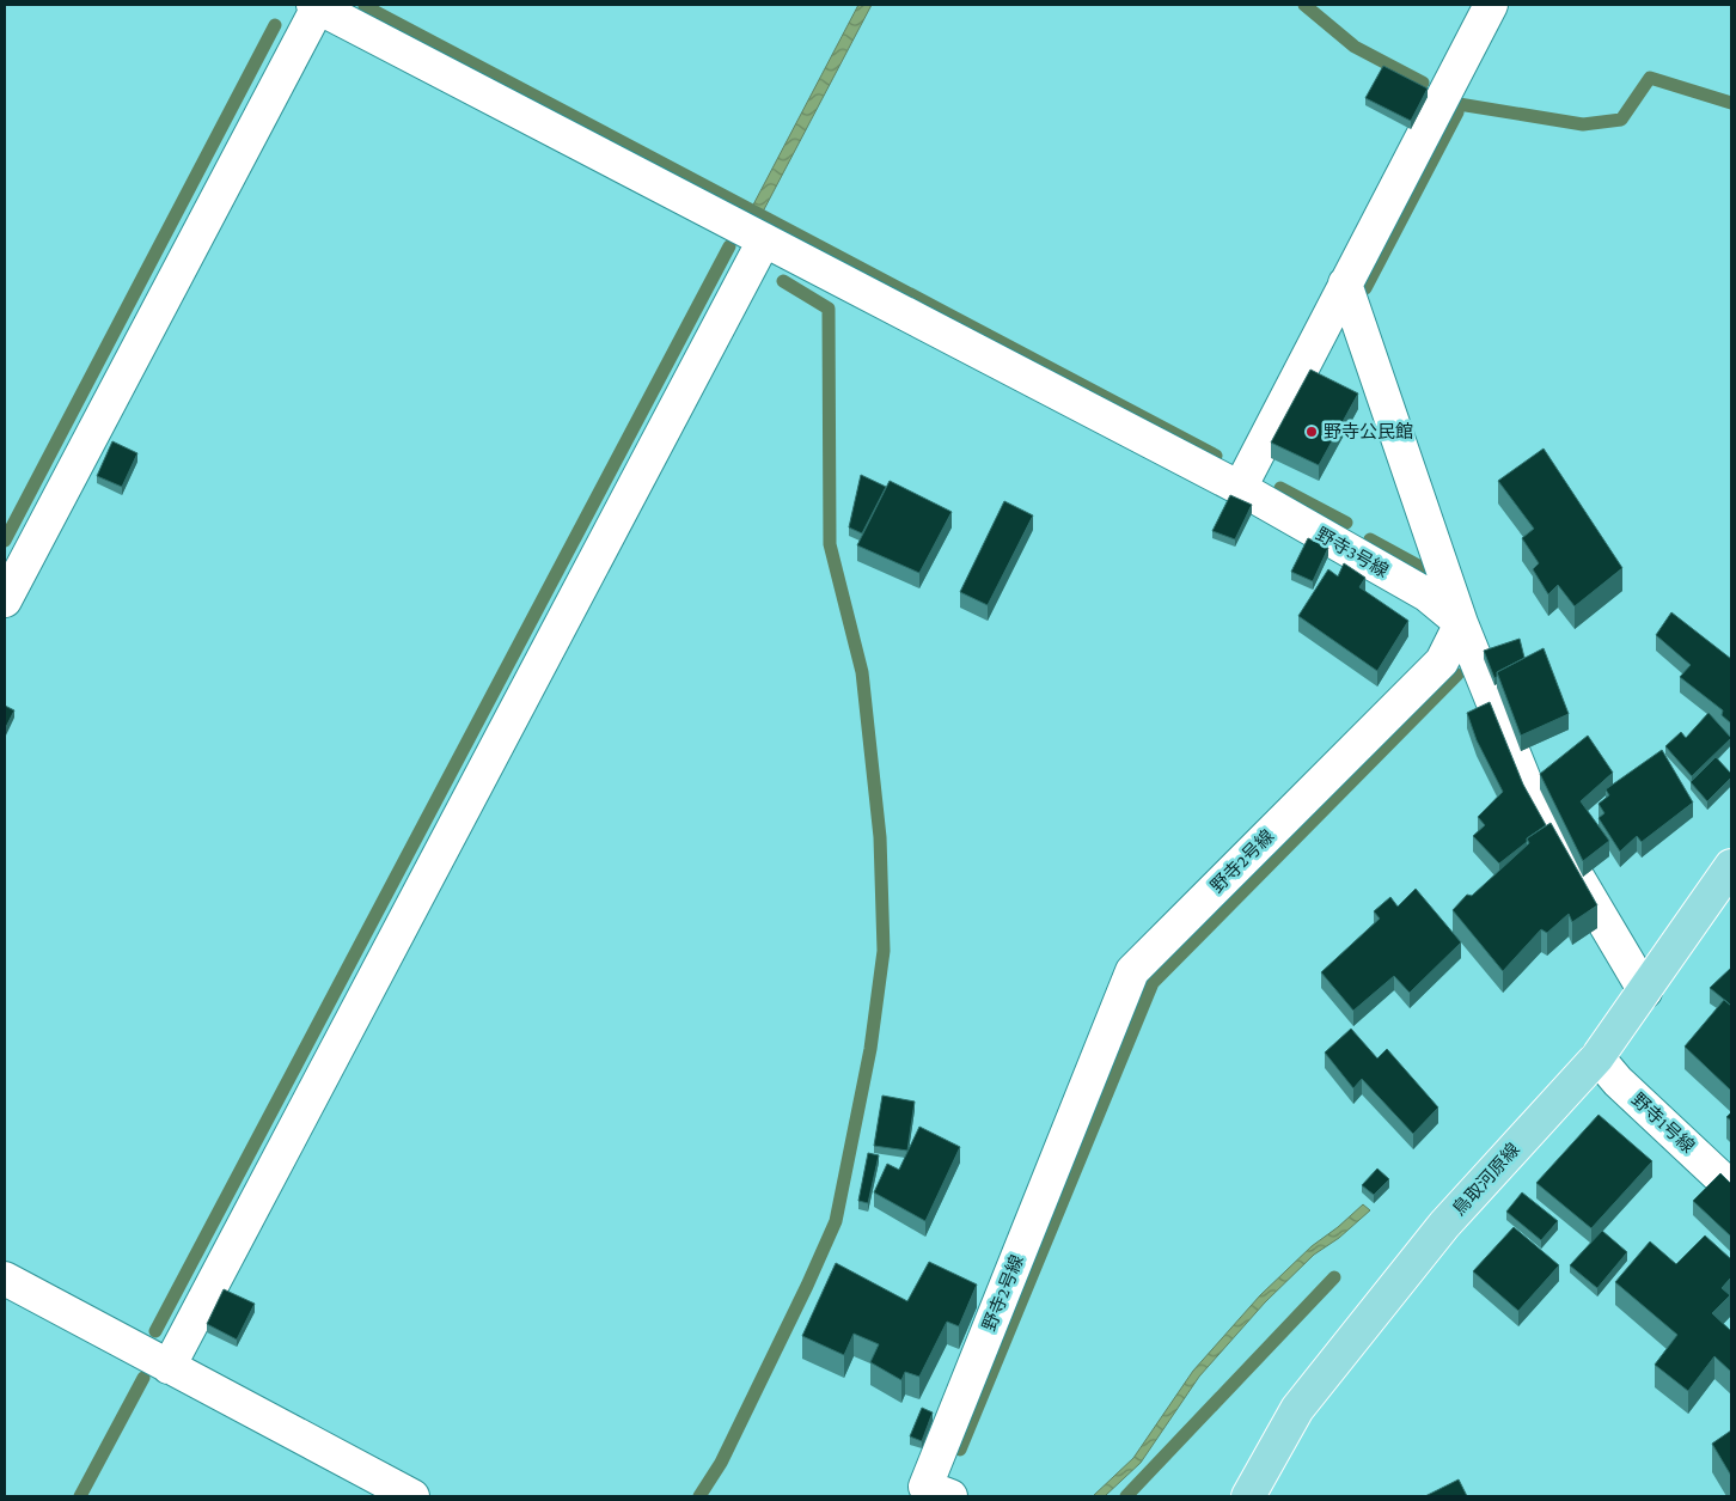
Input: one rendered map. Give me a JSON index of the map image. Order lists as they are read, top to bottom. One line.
{"streets":{"main road":["鳥取河原線"],"street":["野寺3号線","野寺2号線","野寺1号線"]},"crossings":[["野寺3号線","野寺2号線"],["野寺1号線","鳥取河原線"]],"places":["野寺公民館"]}
